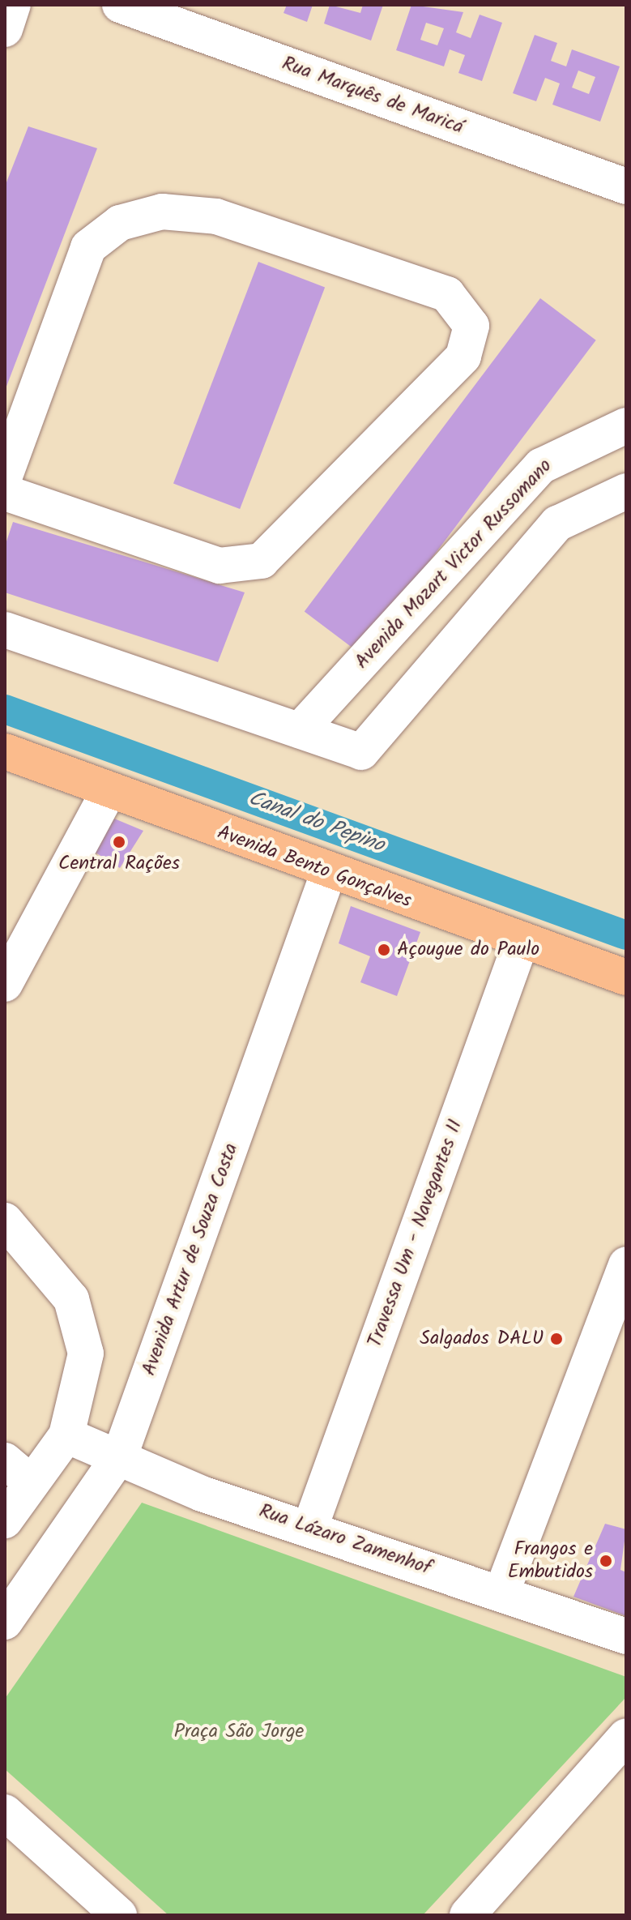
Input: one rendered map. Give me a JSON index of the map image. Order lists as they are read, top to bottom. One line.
{"streets":{"main road":["Avenida Bento Gonçalves"],"street":["Rua Marquês de Maricá","Avenida Mozart Victor Russomano","Travessa Um - Navegantes II","Avenida Artur de Souza Costa","Rua Lázaro Zamenhof"]},"crossings":[["Avenida Bento Gonçalves","Travessa Um - Navegantes II"],["Avenida Bento Gonçalves","Avenida Artur de Souza Costa"],["Travessa Um - Navegantes II","Rua Lázaro Zamenhof"],["Avenida Artur de Souza Costa","Rua Lázaro Zamenhof"]],"water":["Canal do Pepino"],"parks":["Praça São Jorge"],"places":["Central Rações","Açougue do Paulo","Salgados DALU","Frangos e Embutidos"]}
